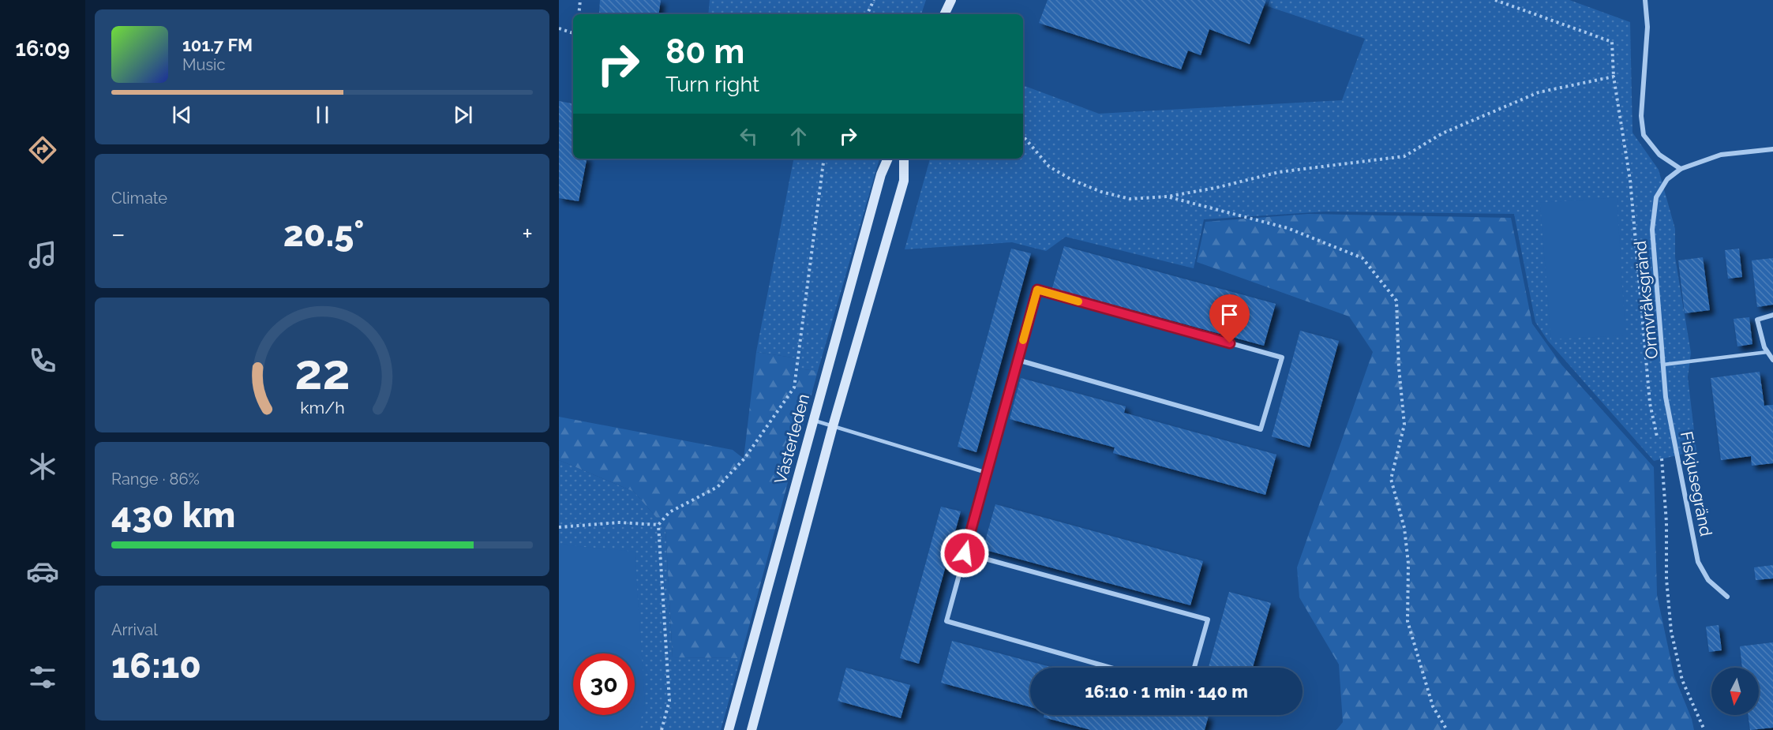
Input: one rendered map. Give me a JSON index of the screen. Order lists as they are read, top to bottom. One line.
{"streets":{"street":["Ormvråksgränd","Västerleden","Fiskjusegränd"]},"crossings":[["Ormvråksgränd","Fiskjusegränd"]],"north":"bottom","page":{"tabs":"16:09","turn":["80 m","Turn right"],"song":["101.7 FM","Music"],"tile":["Climate",["Range · 86%","430 km"],["Arrival","16:10"]],"heat":["−","20.5°","+"],"limit":"30","trip":"16:10 · 1 min · 140 m","gauge":["22","km/h"]}}
